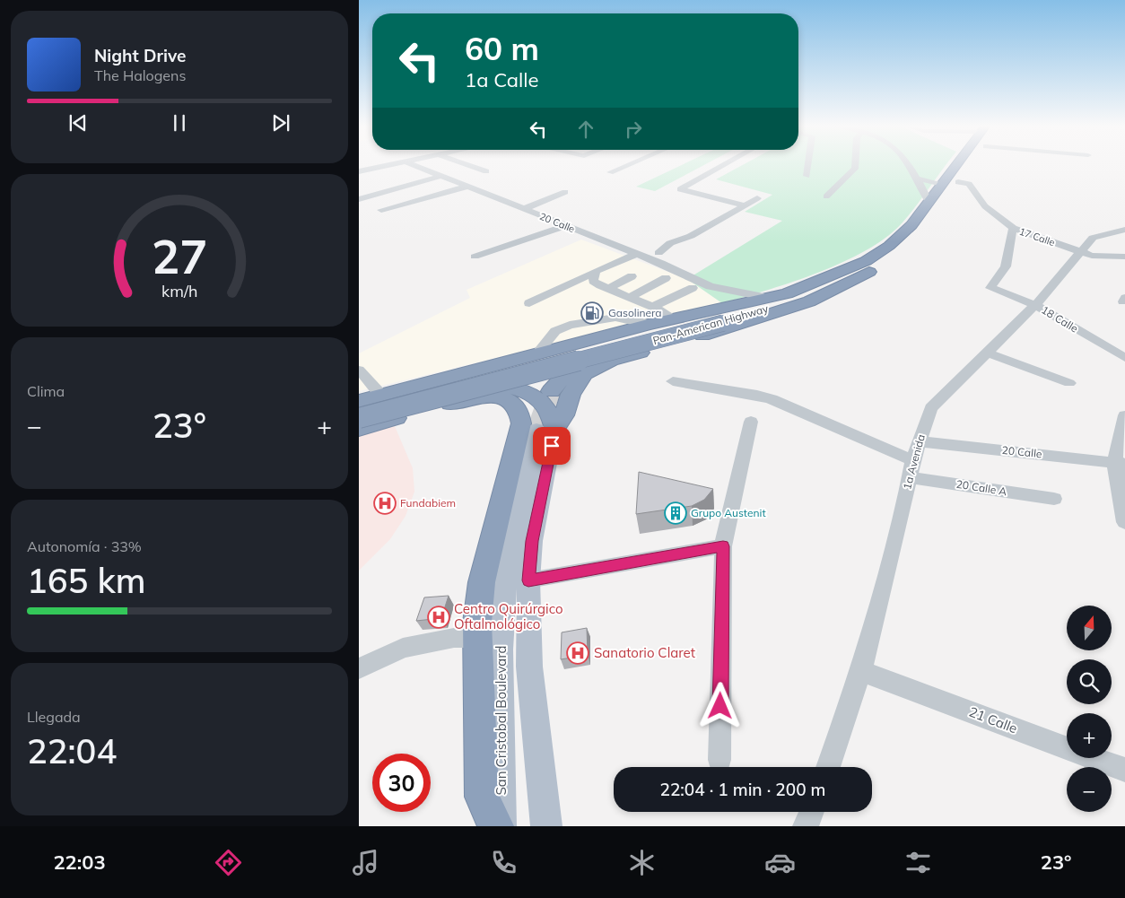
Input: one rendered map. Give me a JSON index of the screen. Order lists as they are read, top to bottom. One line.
{"streets":{"highway":["Pan-American Highway"],"main road":["San Cristobal Boulevard"],"street":["20 Calle","17 Calle","18 Calle","1a Avenida","20 Calle A","21 Calle"]},"crossings":[["20 Calle","Pan-American Highway"],["20 Calle","1a Avenida"],["17 Calle","18 Calle"],["17 Calle","Pan-American Highway"],["17 Calle","1a Avenida"],["18 Calle","1a Avenida"],["1a Avenida","20 Calle A"],["1a Avenida","21 Calle"]],"places":{"fuel station":["Gasolinera"],"hospital":["Fundabiem","Centro Quirúrgico Oftalmológico","Sanatorio Claret"],"building":["Grupo Austenit"]},"north":"top","page":{"turn":["60 m","1a Calle"],"song":["Night Drive","The Halogens"],"tile":["Clima",["Autonomía · 33%","165 km"],["Llegada","22:04"]],"heat":["−","23°","+"],"map_buttons":["+","−"],"limit":"30","trip":"22:04 · 1 min · 200 m","tabs":["22:03","23°"],"gauge":["27","km/h"]}}
